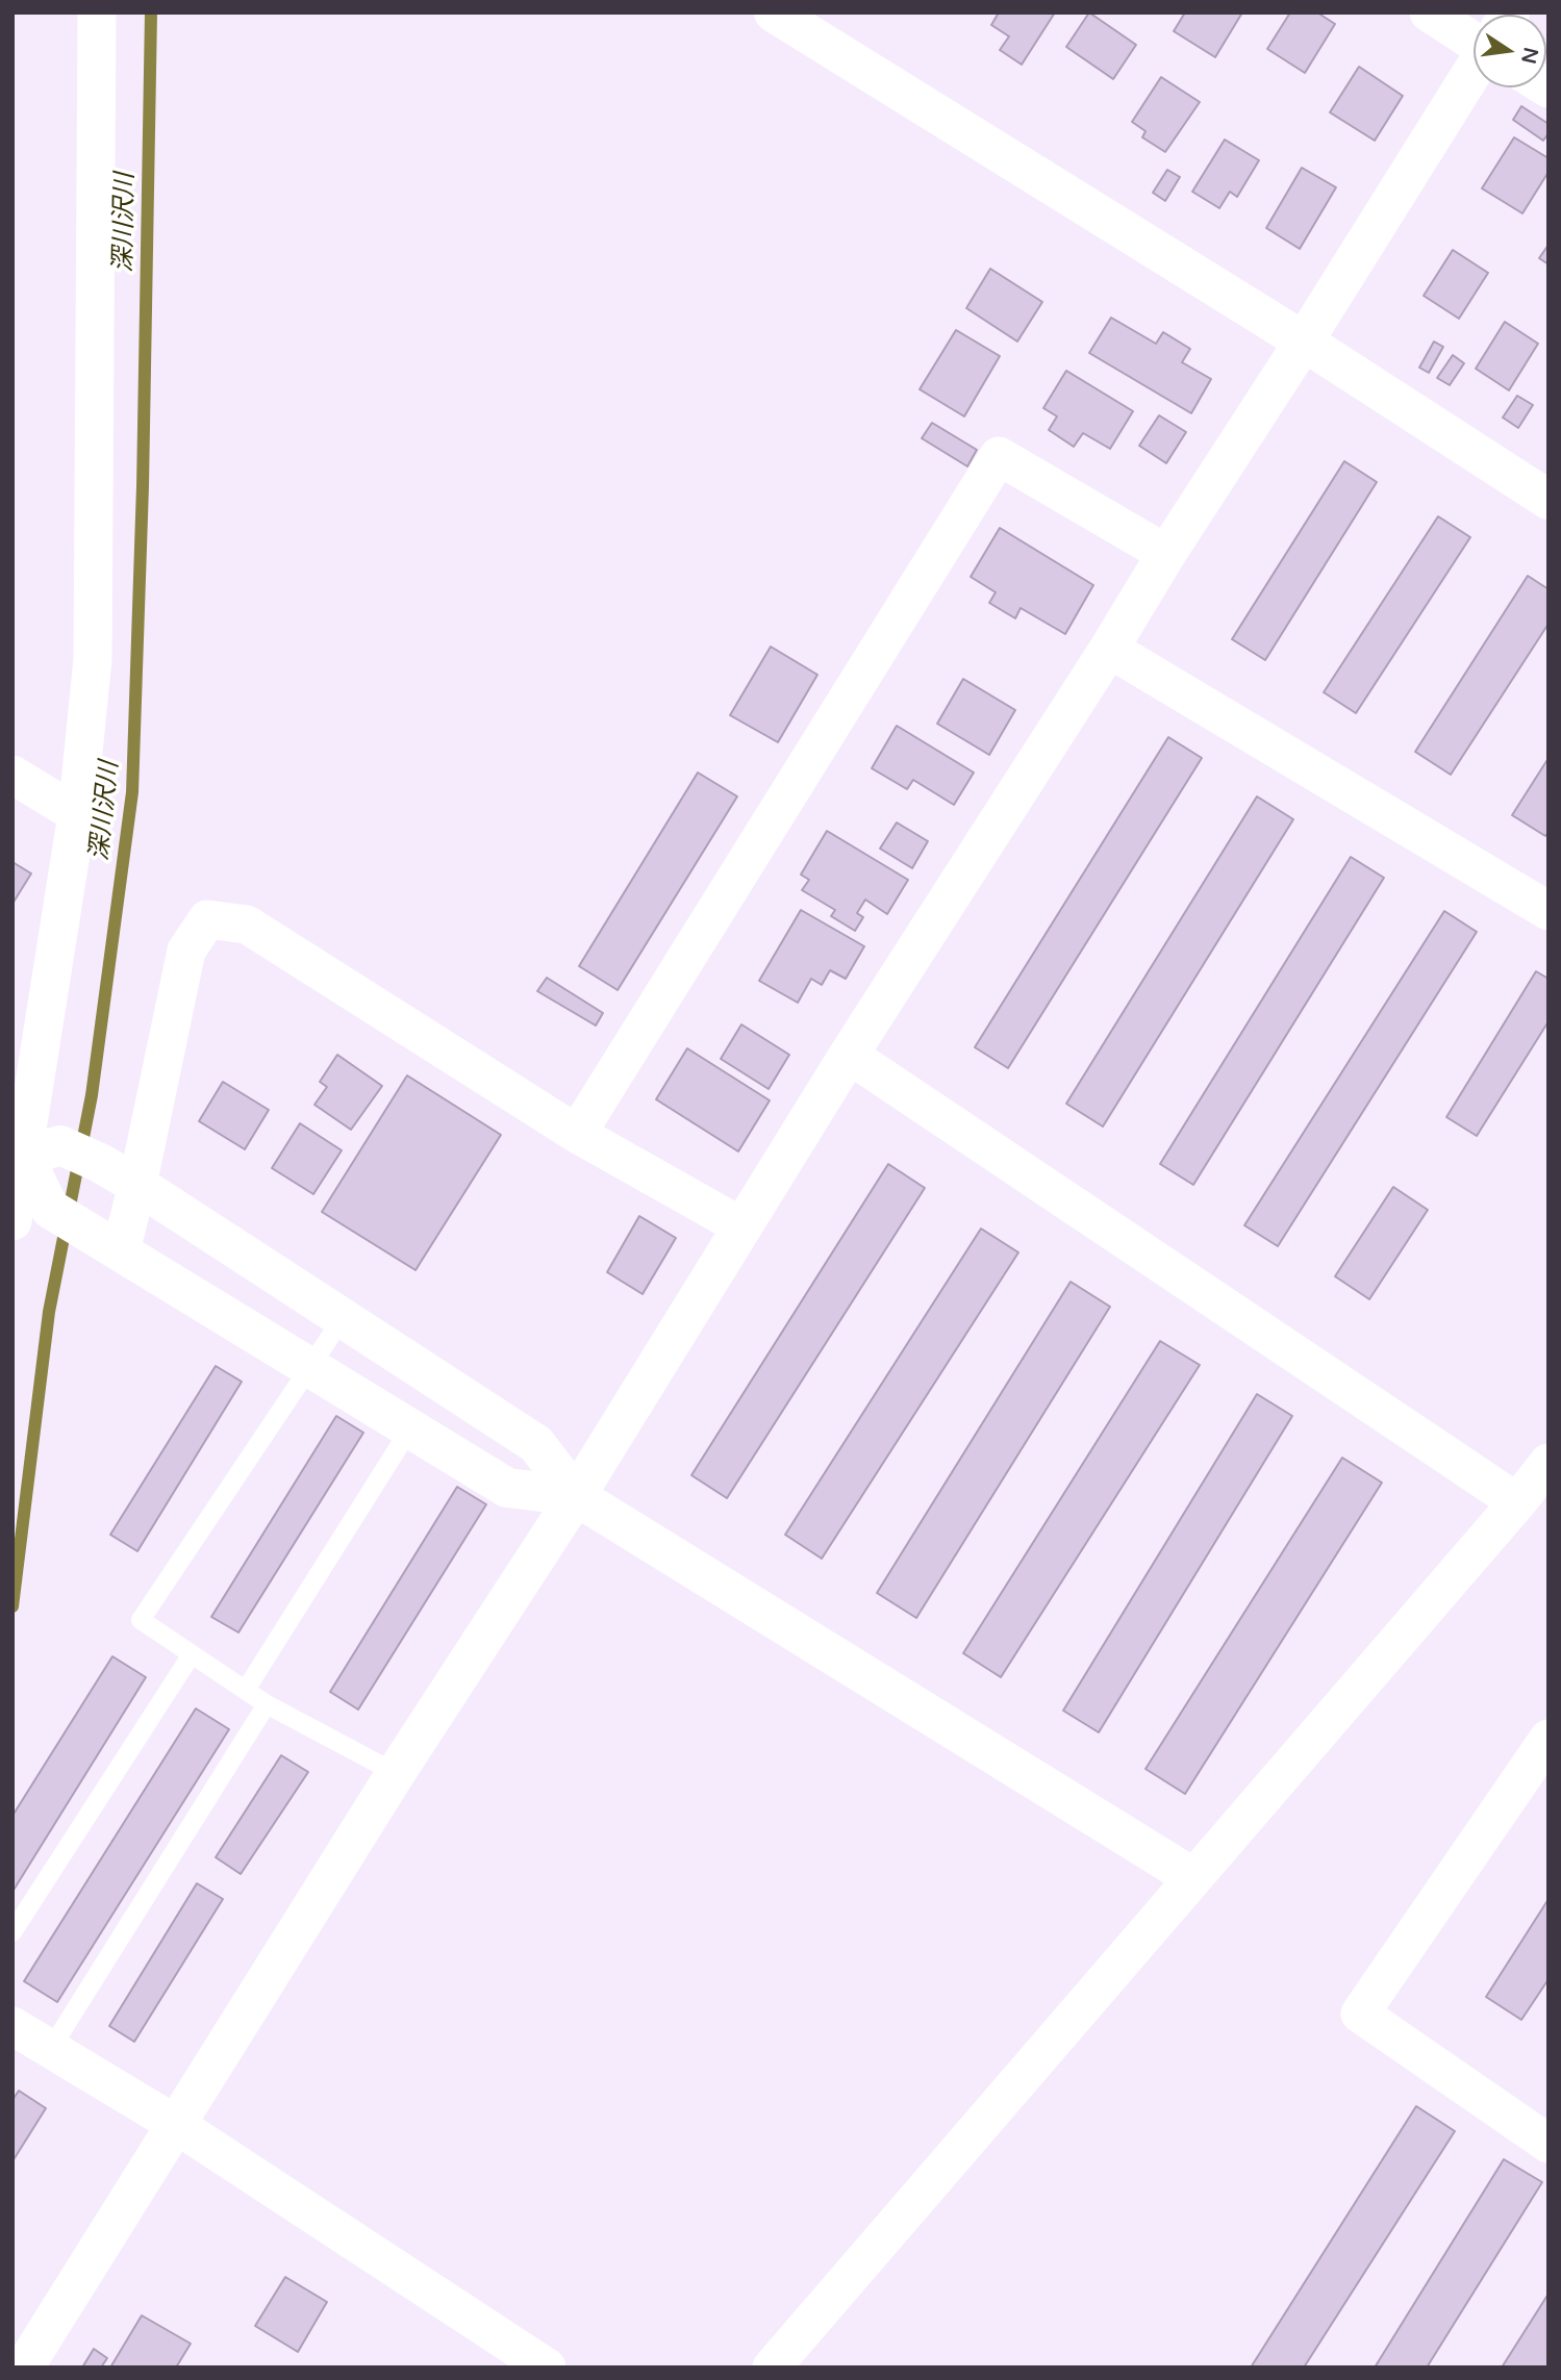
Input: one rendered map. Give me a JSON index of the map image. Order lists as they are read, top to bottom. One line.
{"water":["深川沢川"],"north":"right"}
